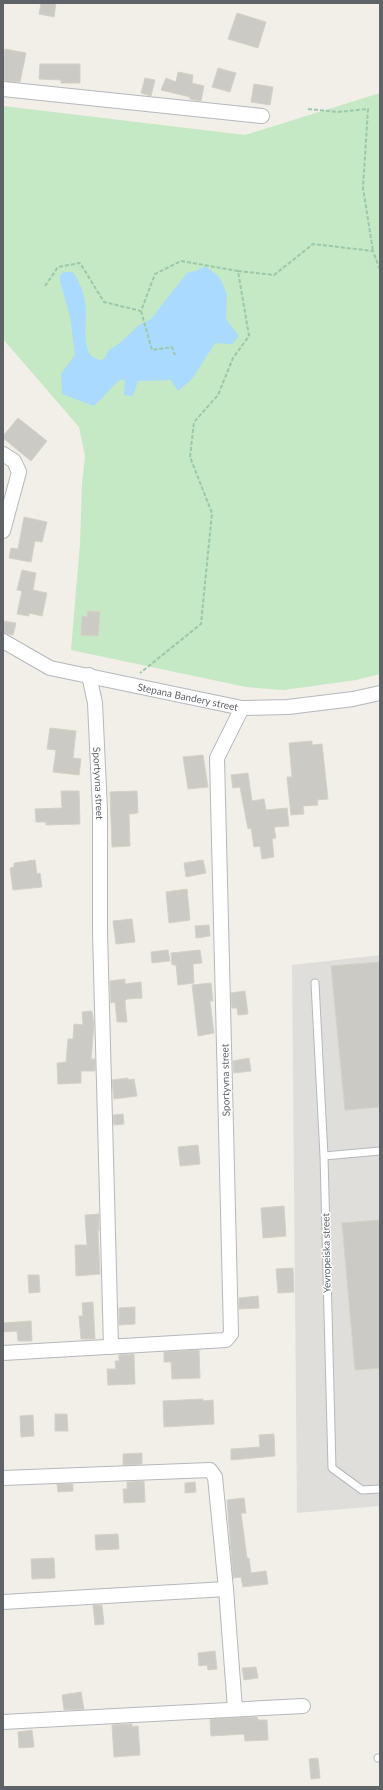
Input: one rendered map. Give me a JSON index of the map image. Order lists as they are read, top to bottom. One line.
{"streets":{"street":["Stepana Bandery street","Sportyvna street"],"lane":["Yevropeiska street"]},"crossings":[["Stepana Bandery street","Sportyvna street"]]}
